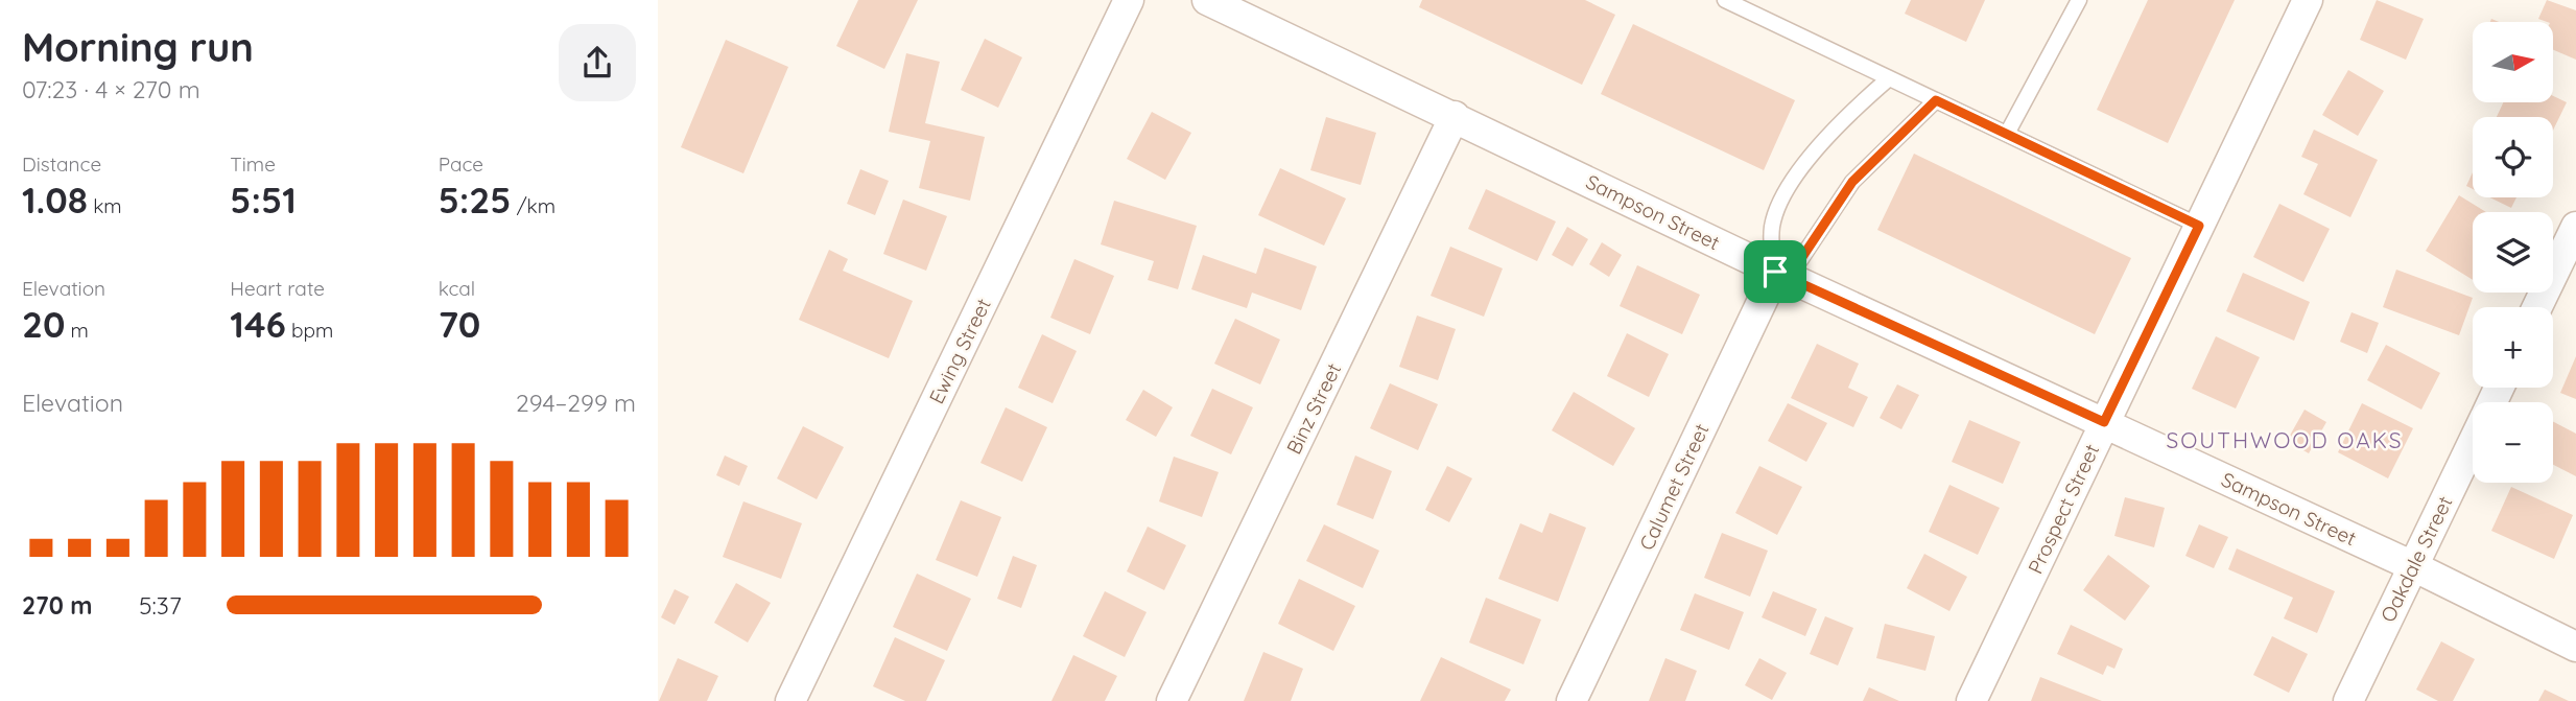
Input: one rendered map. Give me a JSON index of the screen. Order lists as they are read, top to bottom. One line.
{"streets":{"street":["Sampson Street","Ewing Street","Binz Street","Calumet Street","Prospect Street","Oakdale Street"]},"crossings":[["Sampson Street","Binz Street"],["Sampson Street","Calumet Street"],["Sampson Street","Prospect Street"],["Sampson Street","Oakdale Street"]],"districts":["SOUTHWOOD OAKS"],"north":"right","page":{"heading":["Morning run","07:23 · 4 × 270 m"],"map_buttons":["+","−"],"stats":[["Distance","1.08 km"],["Time","5:51"],["Pace","5:25 /km"],["Elevation","20 m"],["Heart rate","146 bpm"],["kcal","70"]],"chart":["Elevation","294–299 m"],"list":[{"name":"270 m","note":"5:37"}]}}
